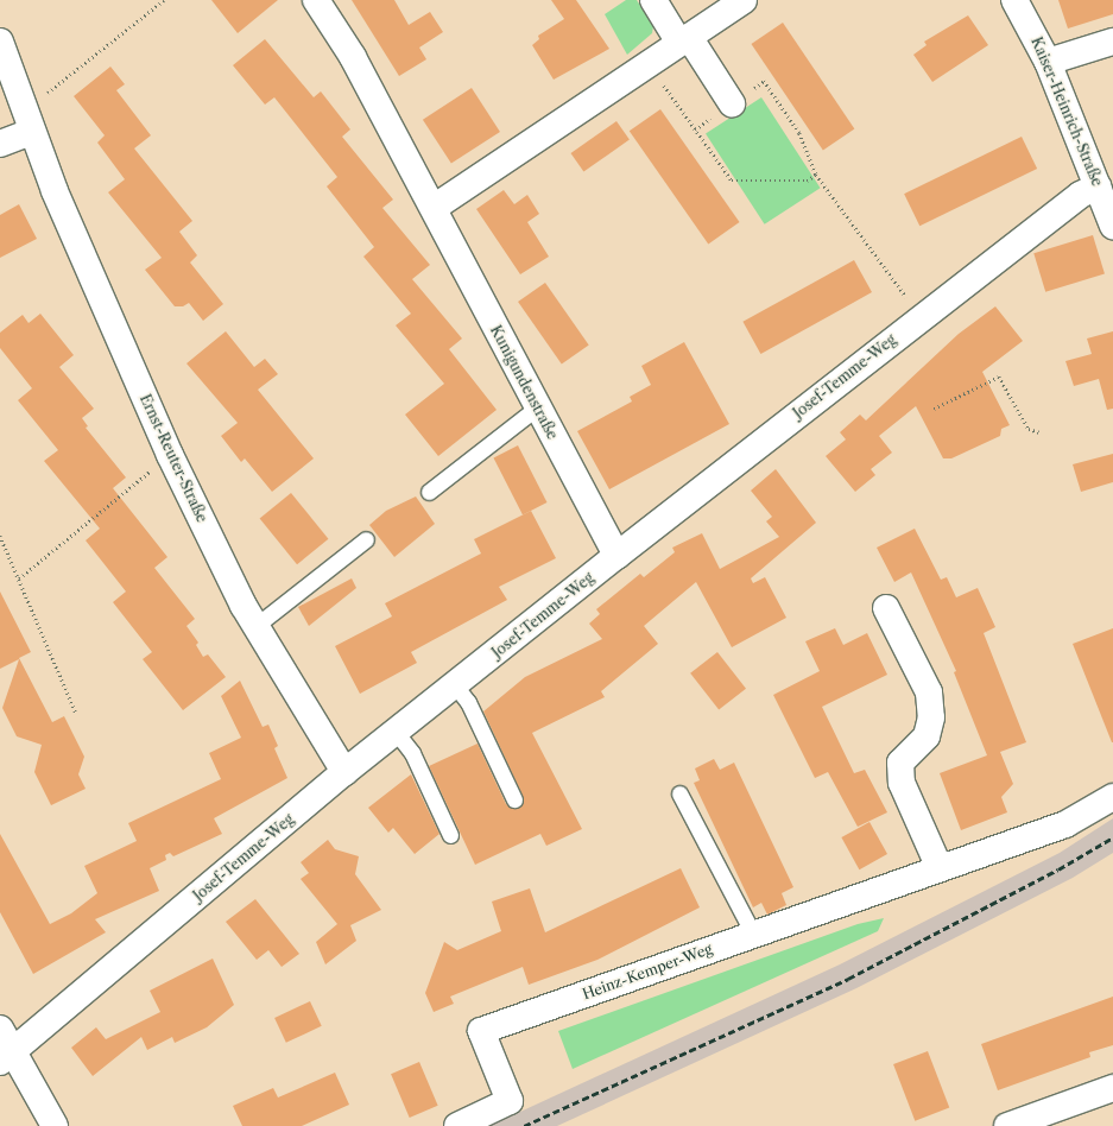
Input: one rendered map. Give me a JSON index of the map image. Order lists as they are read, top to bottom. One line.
{"streets":{"street":["Kaiser-Heinrich-Straße","Josef-Temme-Weg","Kunigundenstraße","Ernst-Reuter-Straße","Heinz-Kemper-Weg"]},"crossings":[["Kaiser-Heinrich-Straße","Josef-Temme-Weg"],["Josef-Temme-Weg","Kunigundenstraße"],["Josef-Temme-Weg","Ernst-Reuter-Straße"]]}
